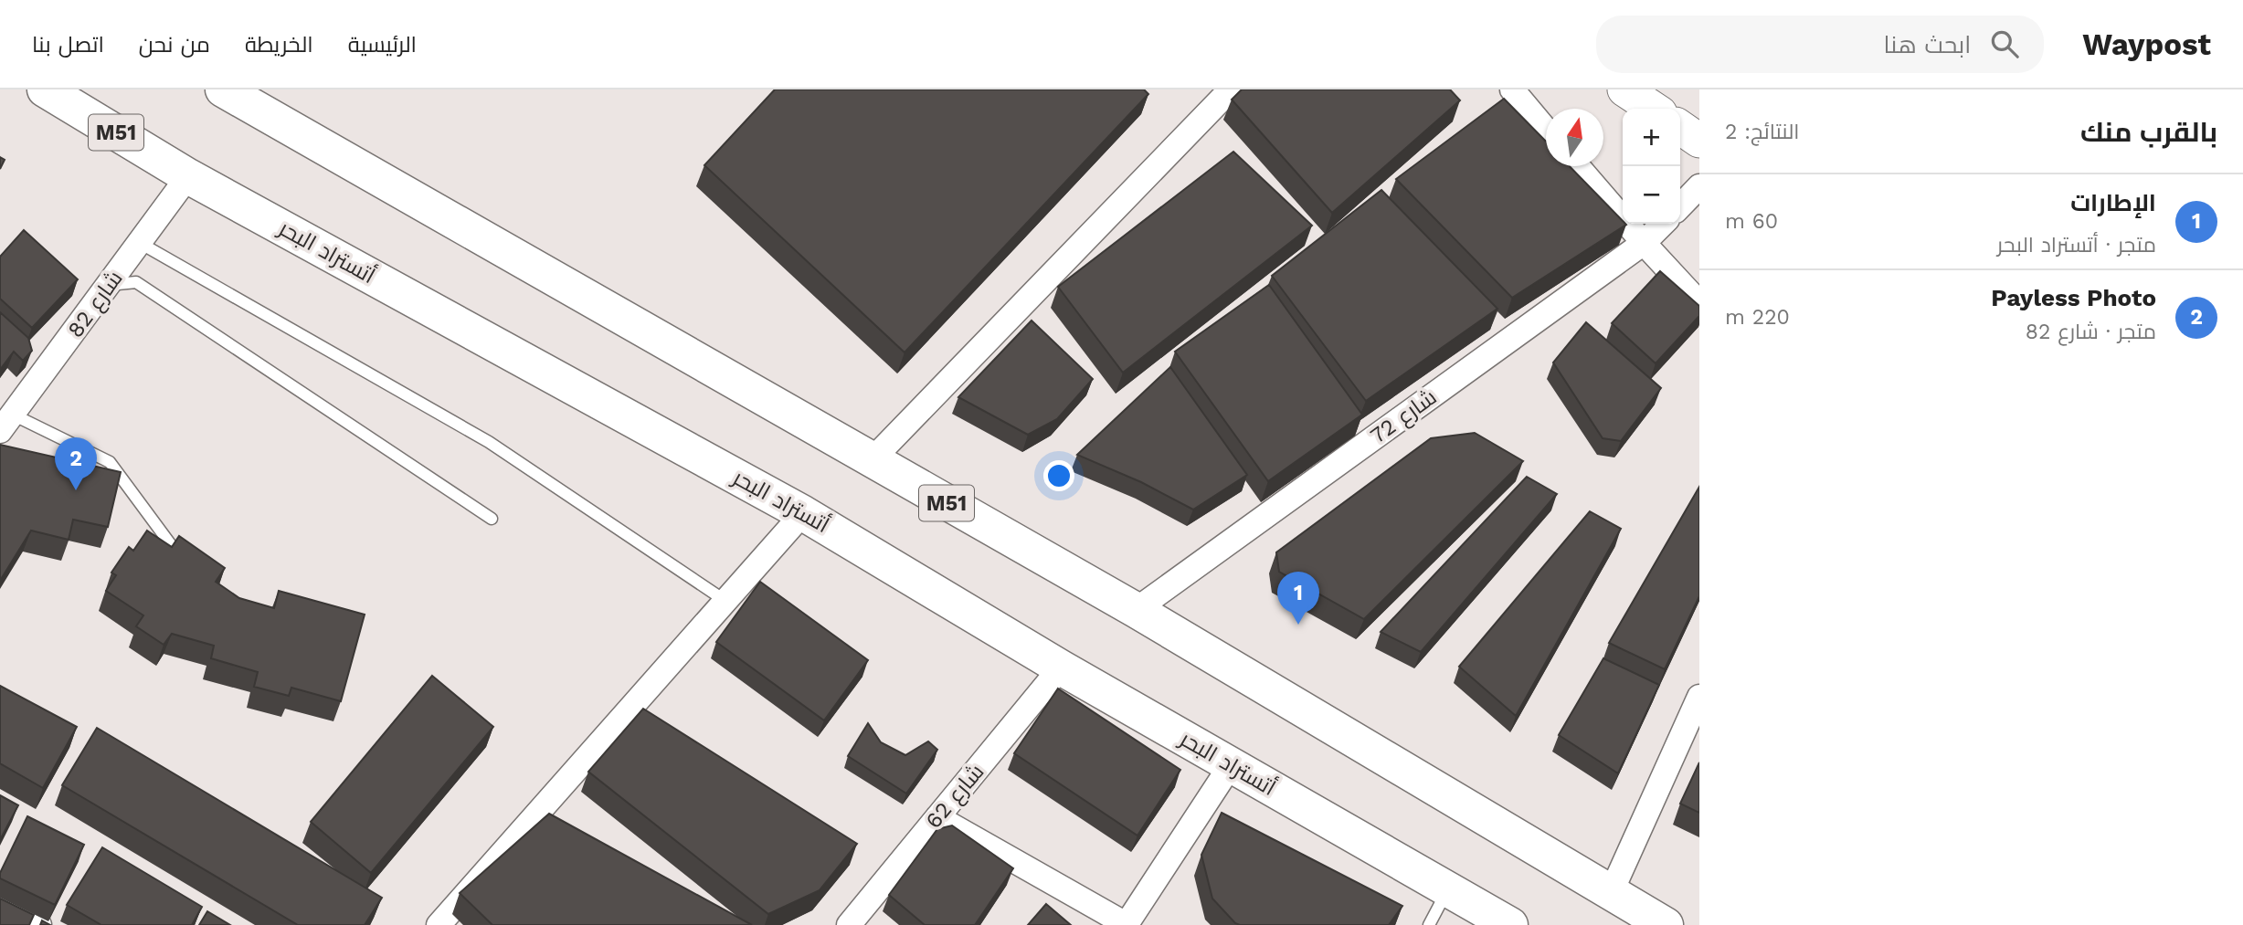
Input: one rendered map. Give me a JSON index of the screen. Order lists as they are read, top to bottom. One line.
{"streets":{"highway":["M51","أتستراد البحر"],"street":["شارع 82","شارع 72","شارع 62"]},"crossings":[["M51","شارع 72"],["أتستراد البحر","شارع 82"],["أتستراد البحر","شارع 62"]],"north":"top","page":{"header":"Waypost","search":"ابحث هنا","nav":["الرئيسية","الخريطة","من نحن","اتصل بنا"],"heading":["بالقرب منك","النتائج: 2"],"map_buttons":["+","−"],"list":[{"mark":"1","name":"الإطارات","note":"متجر · أتستراد البحر","value":"60 m"},{"mark":"2","name":"Payless Photo","note":"متجر · شارع 82","value":"220 m"}],"pins":["2","1"]}}
